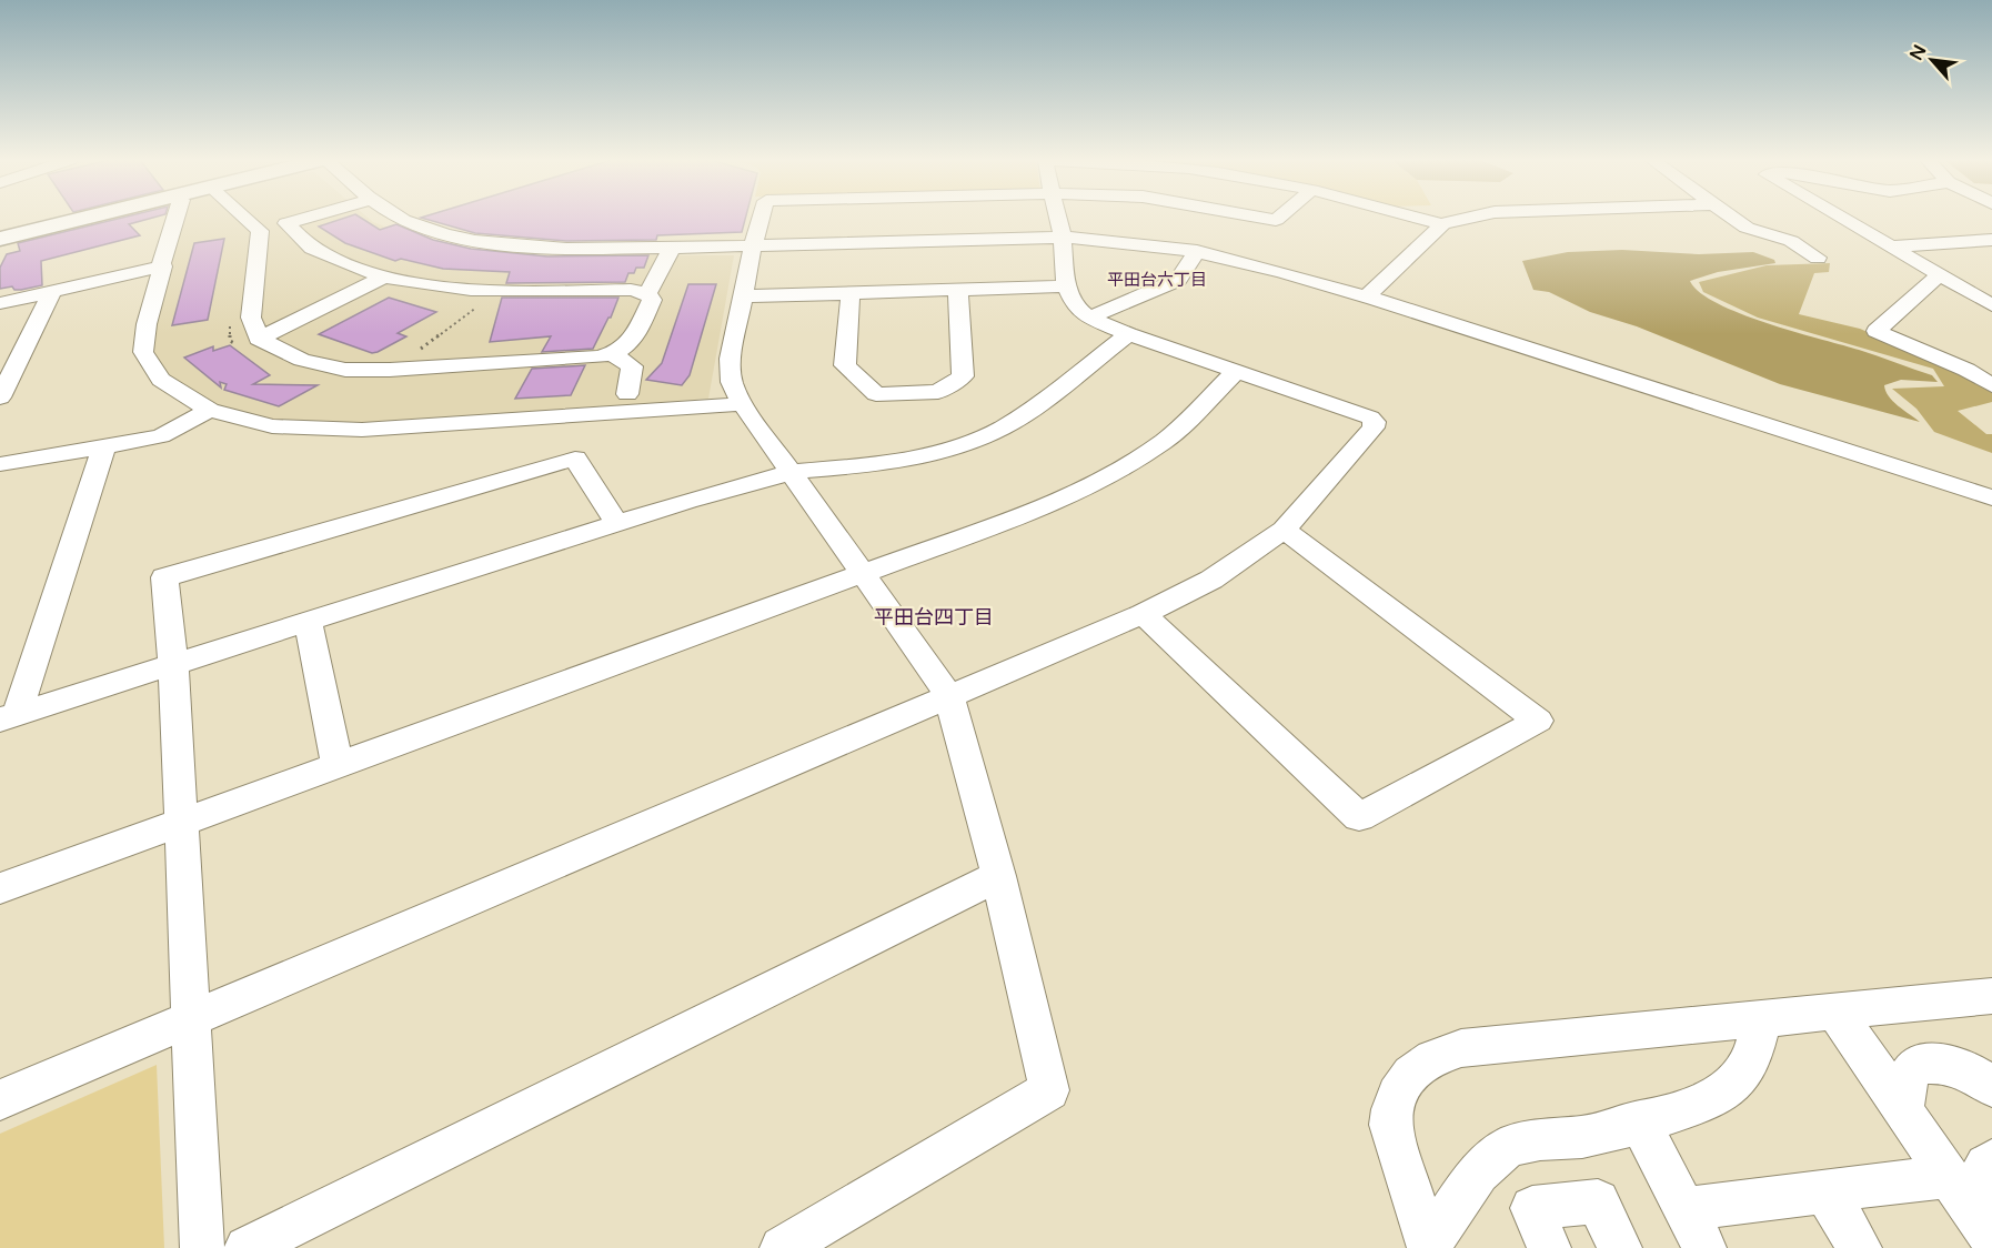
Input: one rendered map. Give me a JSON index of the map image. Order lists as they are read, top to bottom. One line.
{"districts":["平田台六丁目","平田台四丁目"],"north":"top left"}
